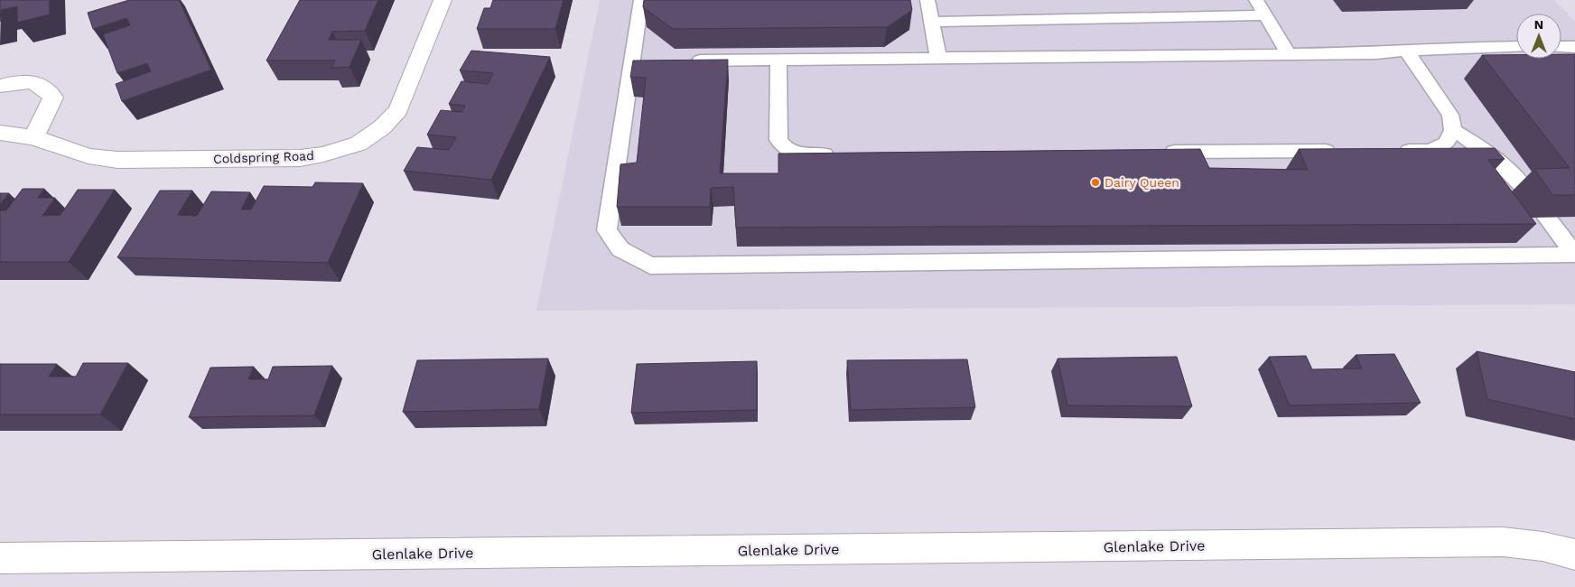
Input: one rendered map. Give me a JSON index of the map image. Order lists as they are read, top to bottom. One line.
{"streets":{"street":["Coldspring Road","Glenlake Drive"]},"places":["Dairy Queen"],"north":"top"}
